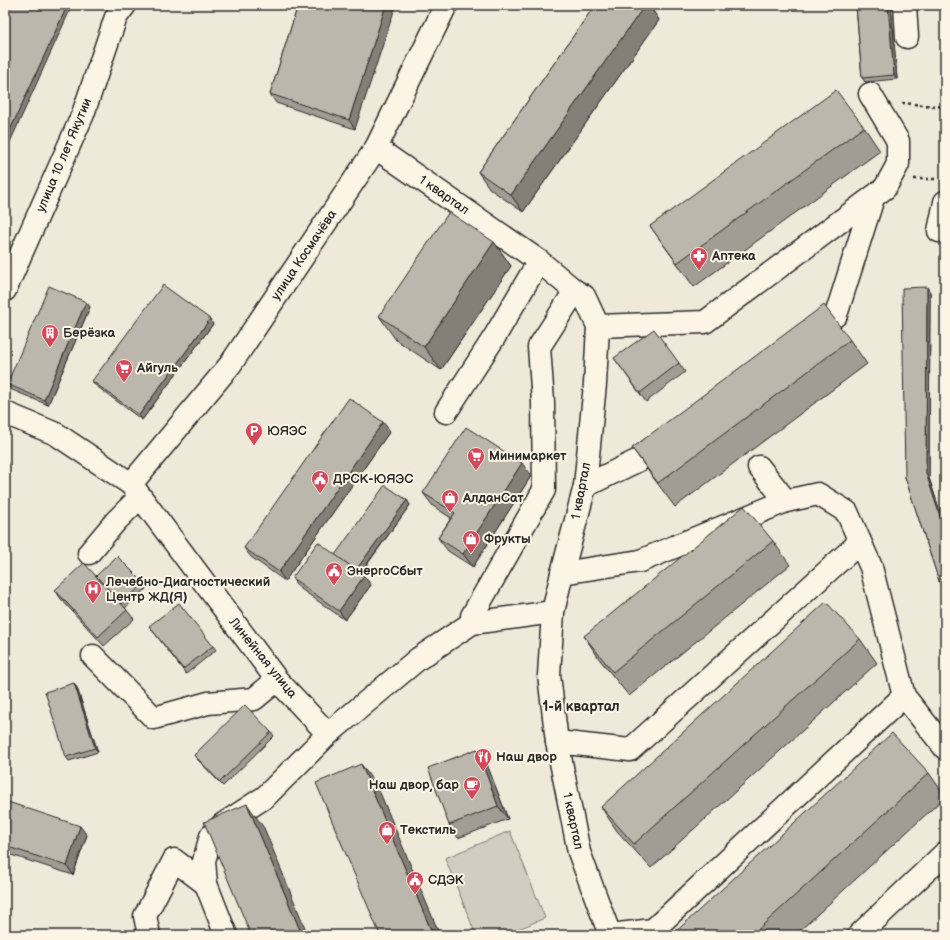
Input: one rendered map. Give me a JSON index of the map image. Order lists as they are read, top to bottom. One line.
{"streets":{"street":["улица 10 лет Якутии","1 квартал","улица Космачёва","Линейная улица"]},"crossings":[["1 квартал","улица Космачёва"],["улица Космачёва","Линейная улица"]],"districts":["1-й квартал"],"places":{"pharmacy":["Аптека"],"building":["Берёзка"],"supermarket":["Айгуль","Минимаркет"],"parking":["ЮЯЭС"],"public building":["ДРСК-ЮЯЭС","ЭнергоСбыт","СДЭК"],"shop":["АлданСат","Фрукты","Текстиль"],"hospital":["Лечебно-Диагностический Центр ЖД(Я)"],"restaurant":["Наш двор"],"cafe":["Наш двор, бар"]}}
